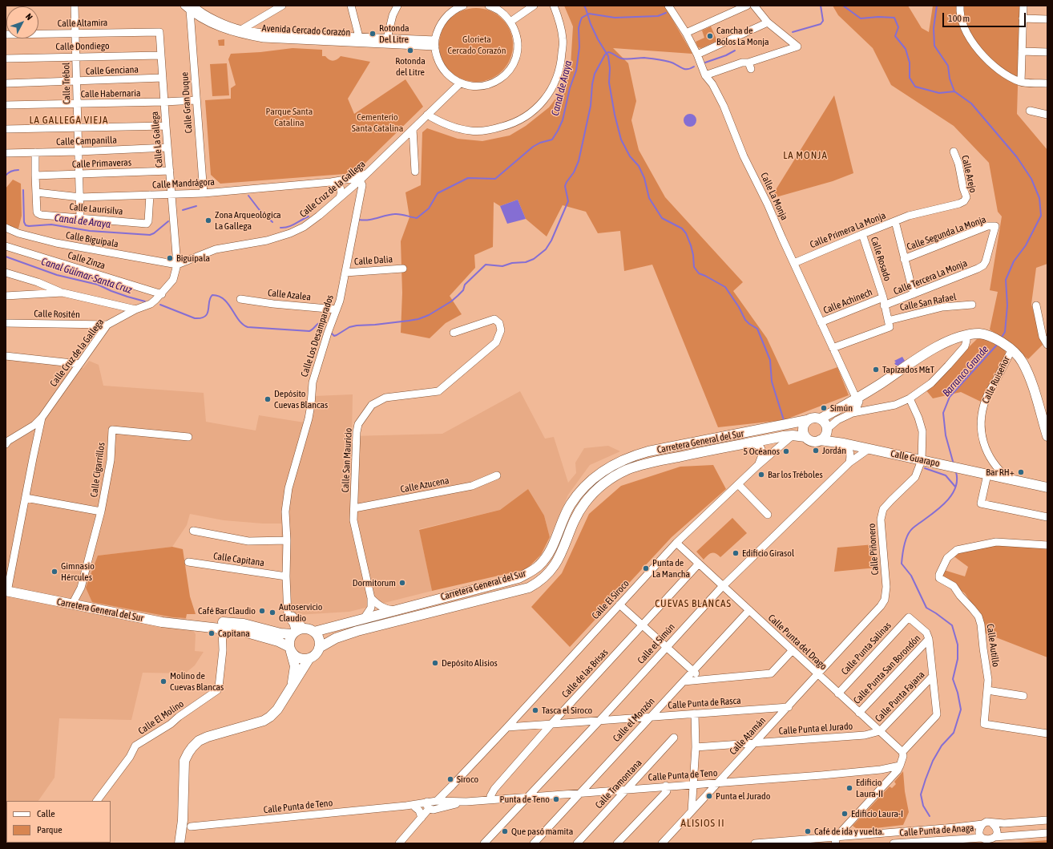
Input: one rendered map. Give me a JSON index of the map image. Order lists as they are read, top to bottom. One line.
{"streets":{"main road":["Carretera General del Sur","Calle Guarapo"],"street":["Calle Altamira","Avenida Cercado Corazón","Calle Dondiego","Calle Genciana","Calle Trébol","Calle Habernaria","Calle Gran Duque","Calle La Gallega","Calle Campanilla","Calle Primaveras","Calle Arejo","Calle Mandrágora","Calle Cruz de la Gallega","Calle La Monja","Calle Laurisilva","Calle Primera La Monja","Calle Segunda La Monja","Calle Biguipala","Calle Rosado","Calle Zinza","Calle Dalia","Calle Tercera La Monja","Calle Azalea","Calle Achinech","Calle San Rafael","Calle Rositén","Calle Los Desamparados","Calle Ruiseñor","Calle San Mauricio","Calle Cigarrillos","Calle Azucena","Calle Piñonero","Calle Capitana","Calle El Siroco","Calle Punta del Drago","Calle el Simún","Calle Autillo","Calle Punta Salinas","Calle Punta San Borondón","Calle de las Brisas","Calle Punta Fajana","Calle Punta de Rasca","Calle El Molino","Calle el Monzón","Calle Punta el Jurado","Calle Atamán","Calle Punta de Teno","Calle Tramontana","Calle Punta de Anaga"]},"crossings":[["Calle Altamira","Calle Trébol"],["Calle Altamira","Calle La Gallega"],["Avenida Cercado Corazón","Calle Gran Duque"],["Calle Dondiego","Calle Trébol"],["Calle Dondiego","Calle La Gallega"],["Calle Genciana","Calle Trébol"],["Calle Genciana","Calle La Gallega"],["Calle Trébol","Calle Habernaria"],["Calle Trébol","Calle Campanilla"],["Calle Trébol","Calle Primaveras"],["Calle Trébol","Calle Mandrágora"],["Calle Trébol","Calle Laurisilva"],["Calle Habernaria","Calle Gran Duque"],["Calle Habernaria","Calle La Gallega"],["Calle Gran Duque","Calle Mandrágora"],["Calle La Gallega","Calle Campanilla"],["Calle La Gallega","Calle Primaveras"],["Calle La Gallega","Calle Mandrágora"],["Calle La Gallega","Calle Cruz de la Gallega"],["Calle La Gallega","Calle Biguipala"],["Calle Campanilla","Calle Laurisilva"],["Calle Primaveras","Calle Laurisilva"],["Calle Arejo","Calle Primera La Monja"],["Calle Mandrágora","Calle Cruz de la Gallega"],["Calle Mandrágora","Calle Laurisilva"],["Calle Mandrágora","Calle Los Desamparados"],["Calle Cruz de la Gallega","Calle Biguipala"],["Calle Cruz de la Gallega","Calle Zinza"],["Calle Cruz de la Gallega","Calle Rositén"],["Calle Cruz de la Gallega","Calle Los Desamparados"],["Calle La Monja","Calle Primera La Monja"],["Calle La Monja","Calle Achinech"],["Calle La Monja","Calle San Rafael"],["Calle Primera La Monja","Calle Rosado"],["Calle Segunda La Monja","Calle Tercera La Monja"],["Calle Rosado","Calle Tercera La Monja"],["Calle Rosado","Calle Achinech"],["Calle Rosado","Calle San Rafael"],["Calle Dalia","Calle Los Desamparados"],["Calle Azalea","Calle Los Desamparados"],["Calle Los Desamparados","Carretera General del Sur"],["Calle Los Desamparados","Calle Capitana"],["Calle Ruiseñor","Calle Guarapo"],["Carretera General del Sur","Calle Guarapo"],["Carretera General del Sur","Calle San Mauricio"],["Carretera General del Sur","Calle El Siroco"],["Carretera General del Sur","Calle El Molino"],["Calle Guarapo","Calle Piñonero"],["Calle Guarapo","Calle el Simún"],["Calle San Mauricio","Calle Azucena"],["Calle Piñonero","Calle Atamán"],["Calle El Siroco","Calle Punta del Drago"],["Calle El Siroco","Calle Punta de Rasca"],["Calle El Siroco","Calle Punta de Teno"],["Calle Punta del Drago","Calle el Simún"],["Calle Punta del Drago","Calle Punta Salinas"],["Calle Punta del Drago","Calle Punta San Borondón"],["Calle Punta del Drago","Calle de las Brisas"],["Calle Punta del Drago","Calle Punta Fajana"],["Calle Punta del Drago","Calle el Monzón"],["Calle Punta del Drago","Calle Punta el Jurado"],["Calle Punta del Drago","Calle Atamán"],["Calle el Simún","Calle Punta de Rasca"],["Calle el Simún","Calle Punta de Teno"],["Calle Punta Salinas","Calle Punta San Borondón"],["Calle de las Brisas","Calle Punta de Rasca"],["Calle de las Brisas","Calle Punta de Teno"],["Calle Punta Fajana","Calle Punta el Jurado"],["Calle Punta de Rasca","Calle el Monzón"],["Calle Punta de Rasca","Calle Atamán"],["Calle el Monzón","Calle Punta de Teno"],["Calle Punta el Jurado","Calle Atamán"],["Calle Atamán","Calle Punta de Teno"],["Calle Punta de Teno","Calle Tramontana"]],"districts":["LA GALLEGA VIEJA","LA MONJA","CUEVAS BLANCAS","ALISIOS II"],"water":["Canal de Araya","Canal Güímar-Santa Cruz","Barranco Grande"],"parks":["Glorieta Cercado Corazón","Parque Santa Catalina","Cementerio Santa Catalina"],"places":["Rotonda Del Litre","Cancha de Bolos La Monja","Rotonda del Litre","Zona Arqueológica La Gallega","Biguipala","Tapizados M&T","Depósito Cuevas Blancas","Simún","Jordán","5 Océanos","Bar RH+","Bar los Tréboles","Edificio Girasol","Punta de La Mancha","Gimnasio Hércules","Dormitorum","Café Bar Claudio","Autoservicio Claudio","Capitana","Depósito Alisios","Molino de Cuevas Blancas","Tasca el Siroco","Siroco","Edificio Laura-II","Punta el Jurado","Punta de Teno","Edificio Laura-I","Que pasó mamita","Café de ida y vuelta."],"legend":["Calle","Parque"],"scale_bar":"100 m","north":"top right"}
